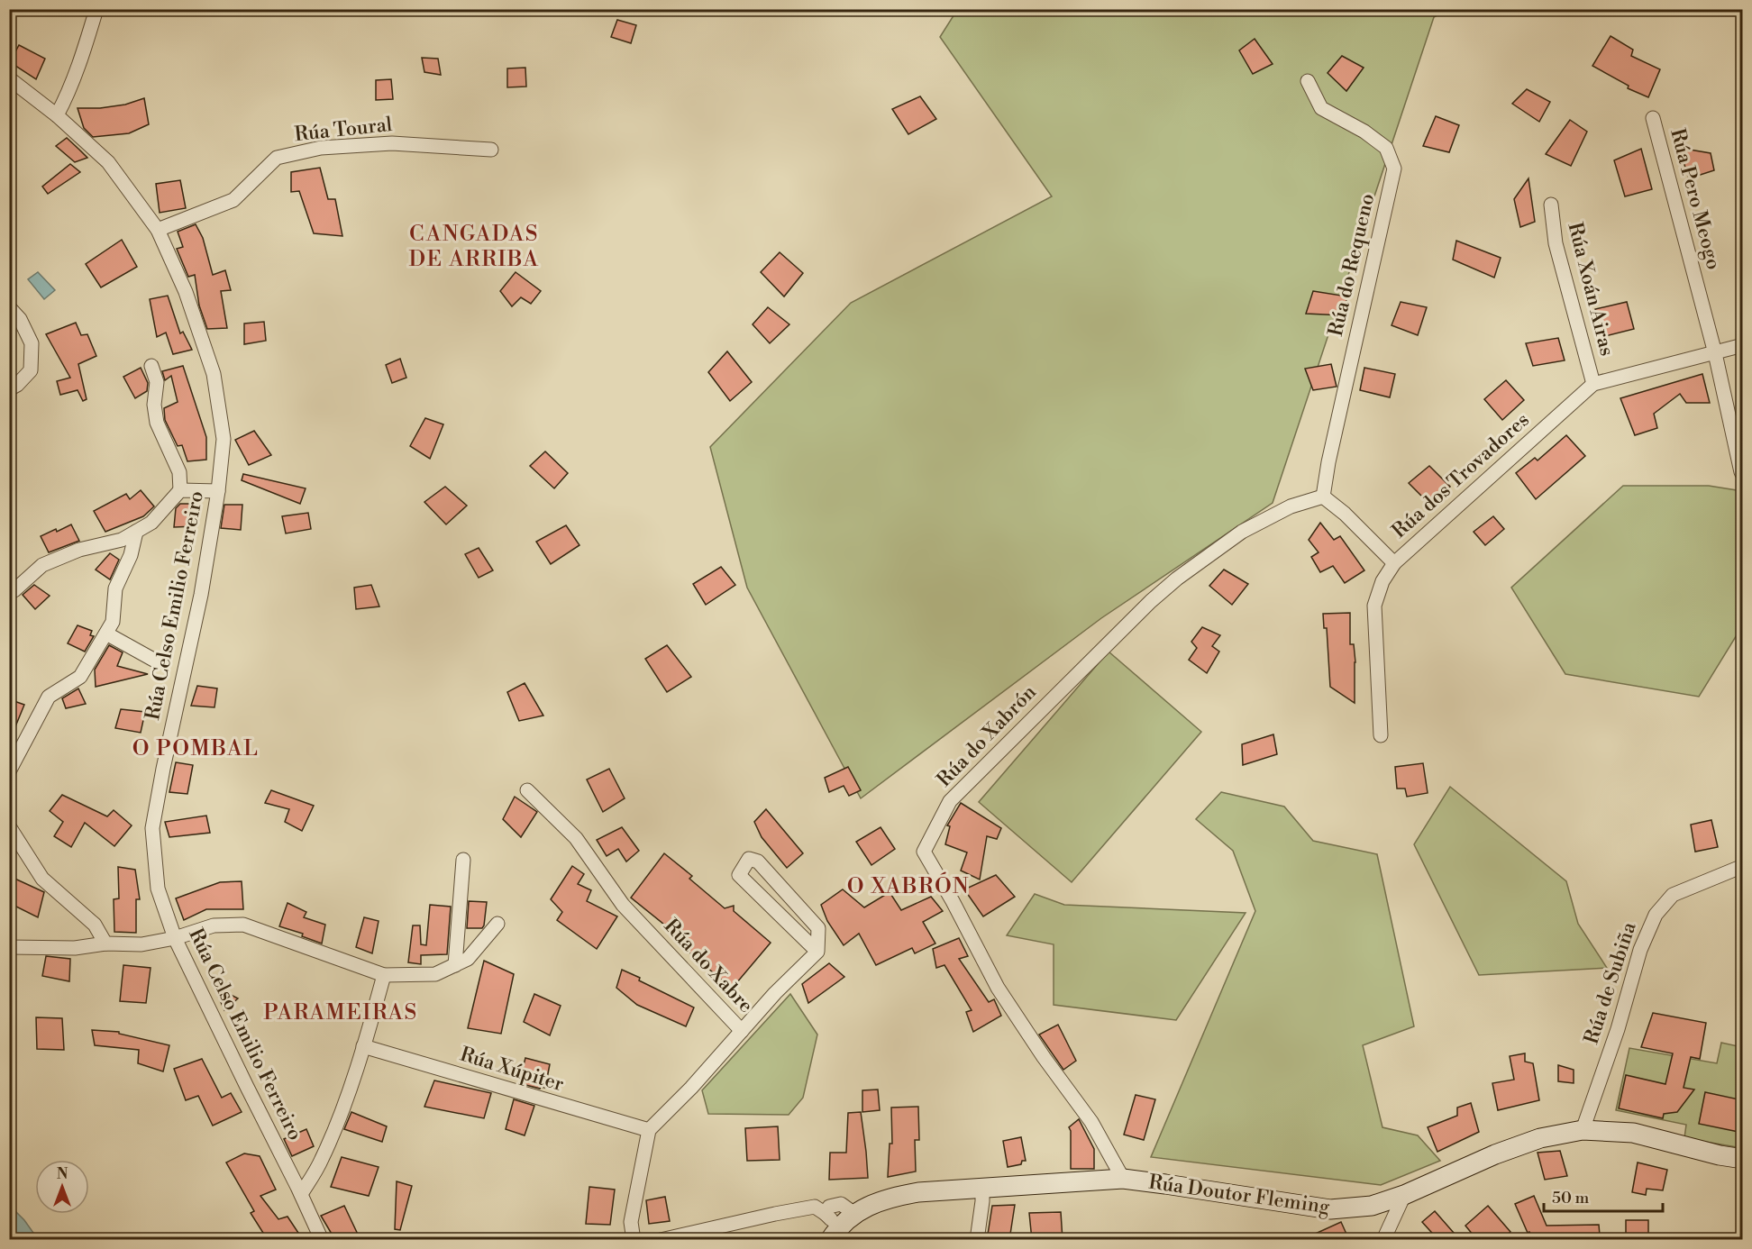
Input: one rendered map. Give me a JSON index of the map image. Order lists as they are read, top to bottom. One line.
{"streets":{"main road":["Rúa Doutor Fleming"],"street":["Rúa Toural","Rúa Pero Meogo","Rúa do Requeno","Rúa Xoán Airas","Rúa dos Trovadores","Rúa Celso Emilio Ferreiro","Rúa do Xabrón","Rúa do Xabre","Rúa de Subiña","Rúa Xúpiter"]},"crossings":[["Rúa Toural","Rúa Celso Emilio Ferreiro"],["Rúa Pero Meogo","Rúa dos Trovadores"],["Rúa do Requeno","Rúa do Xabrón"],["Rúa Xoán Airas","Rúa dos Trovadores"],["Rúa do Xabrón","Rúa Doutor Fleming"],["Rúa do Xabre","Rúa Xúpiter"],["Rúa de Subiña","Rúa Doutor Fleming"]],"districts":["CANGADAS DE ARRIBA","O POMBAL","O XABRÓN","PARAMEIRAS"],"scale_bar":"50 m","north":"top"}
